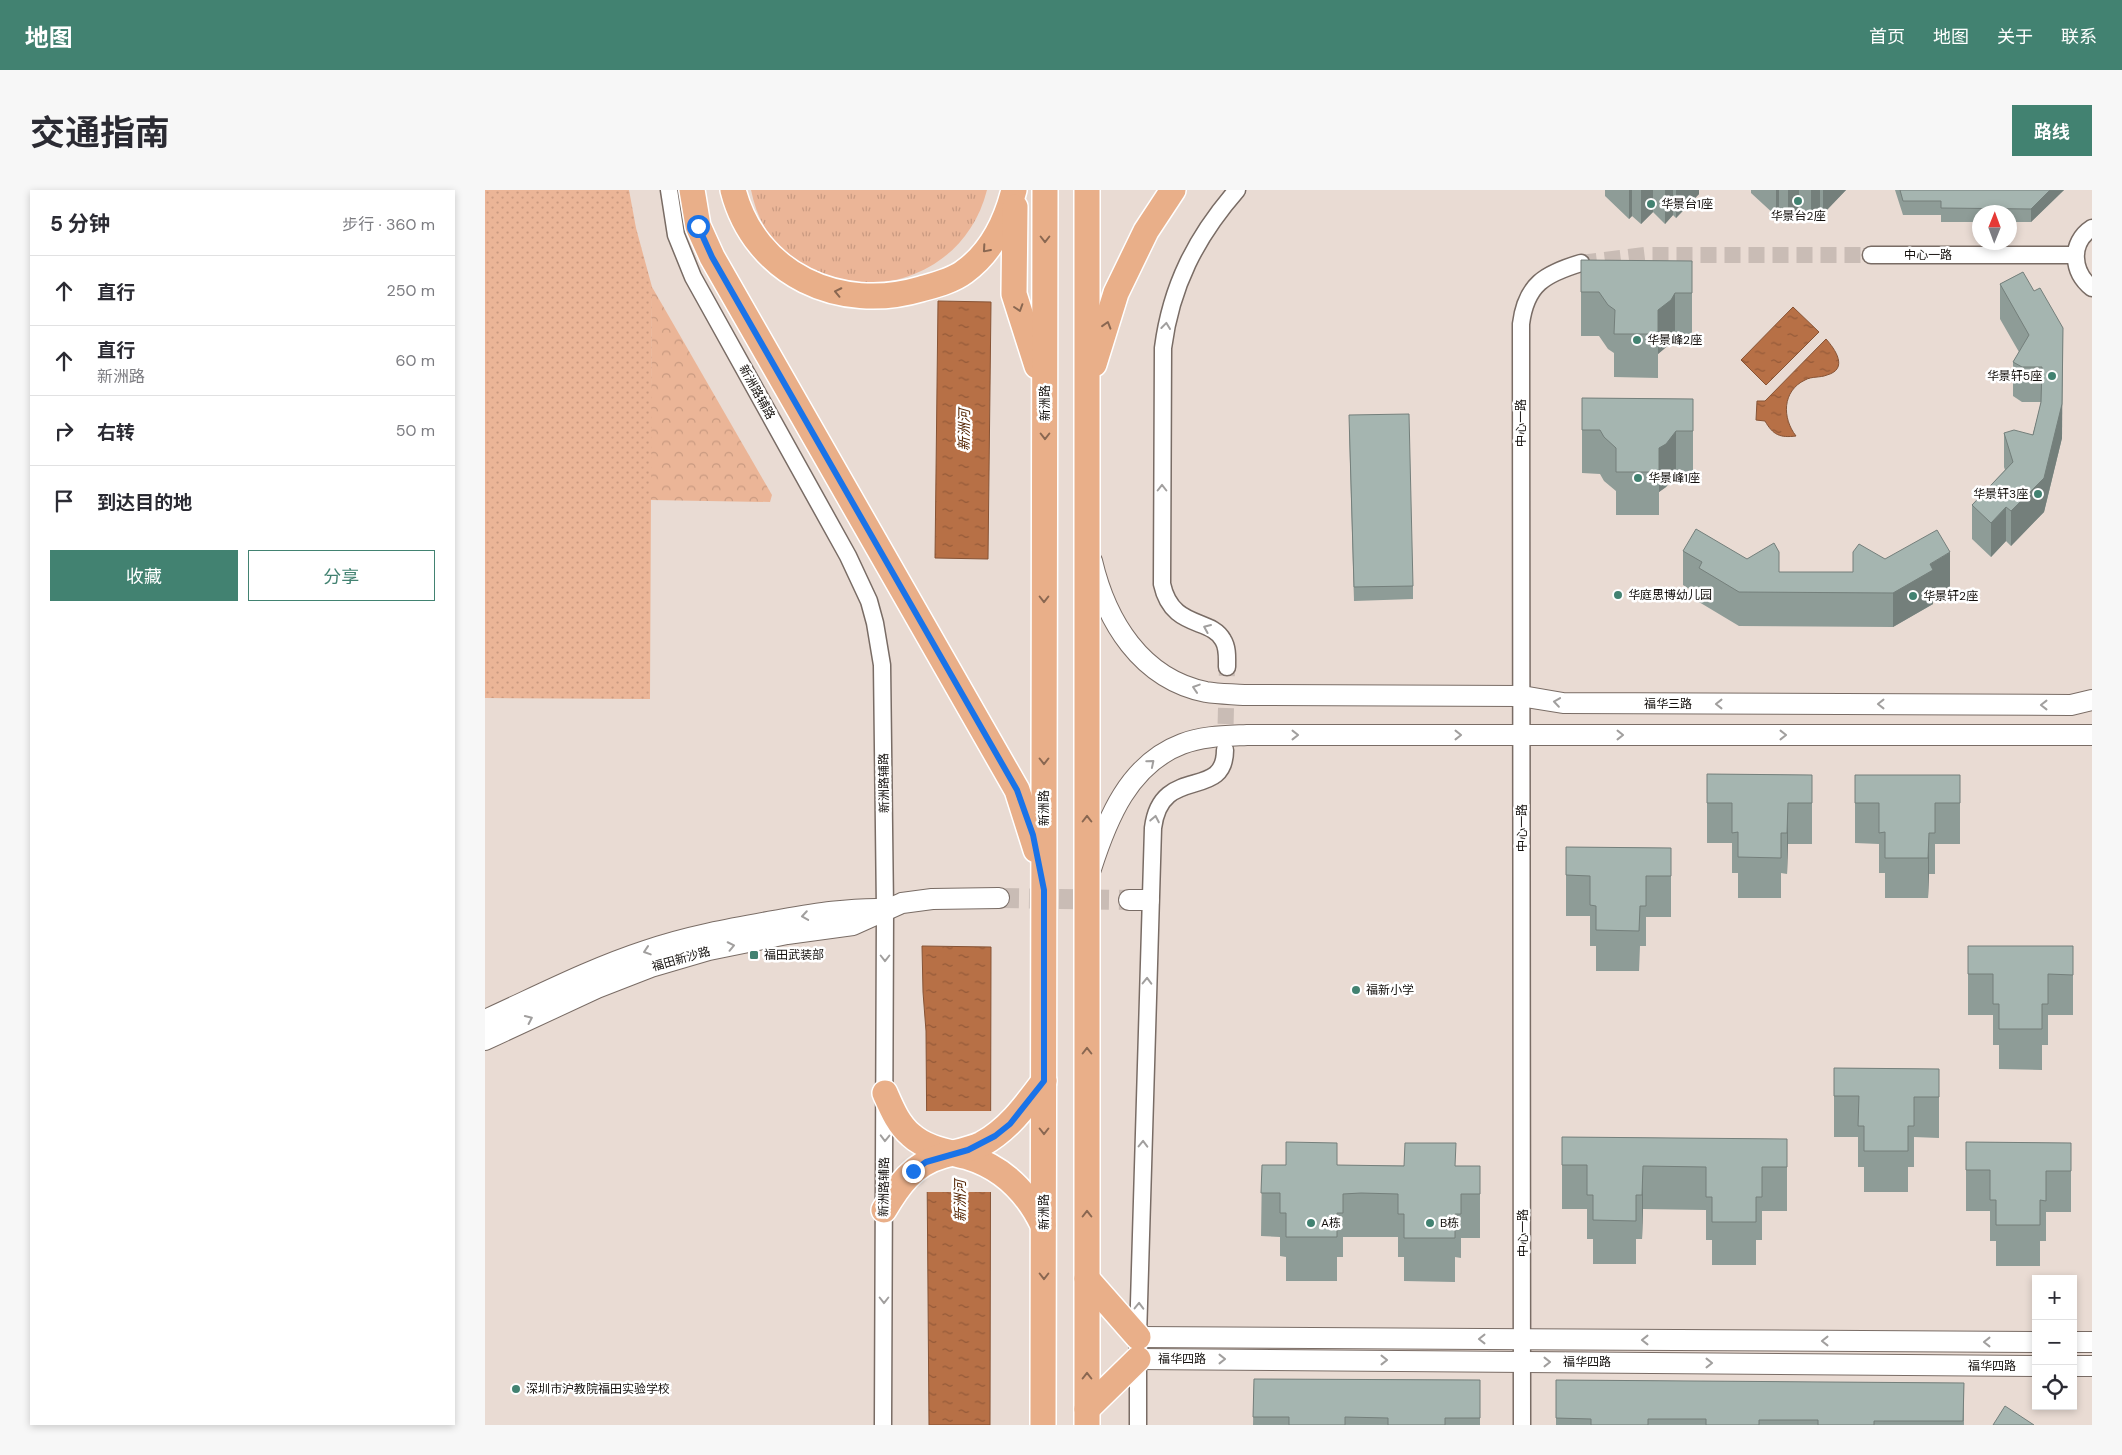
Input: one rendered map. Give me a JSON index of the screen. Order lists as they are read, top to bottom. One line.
{"streets":{"main road":["新洲路"],"street":["中心一路","新洲路辅路","福华三路","福田新沙路","福华四路"]},"crossings":[["中心一路","福华三路"],["中心一路","福华四路"],["新洲路辅路","福田新沙路"]],"one_way":["新洲路辅路"],"water":["新洲河"],"places":{"other":["华景台2座","华景台1座","华景峰2座","华景轩5座","华景峰1座","华景轩3座","华庭思博幼儿园","华景轩2座","福新小学","A栋","B栋","深圳市沪教院福田实验学校"],"transit":["福田武装部"]},"north":"top","page":{"header":"地图","nav":["首页","地图","关于","联系"],"title":"交通指南","buttons":["路线",["收藏","分享"]],"heading":["5 分钟","步行 · 360 m"],"list":[["直行","250 m"],["直行","新洲路","60 m"],["右转","50 m"],"到达目的地"],"map_buttons":["+","−"]}}
